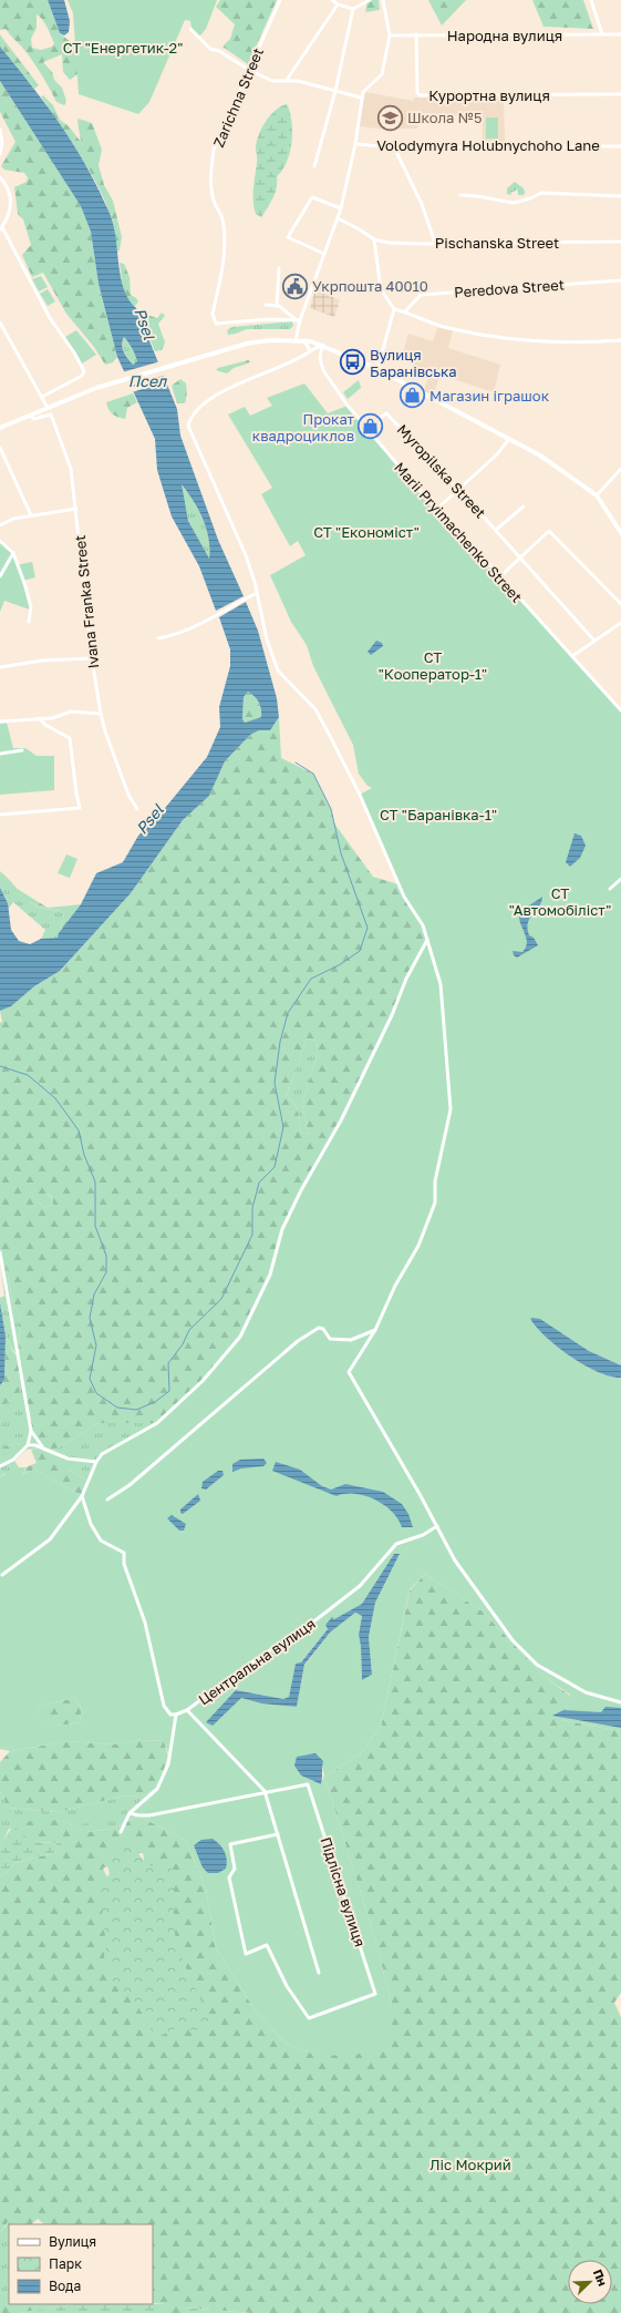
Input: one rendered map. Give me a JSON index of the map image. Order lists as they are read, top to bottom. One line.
{"streets":{"street":["Народна вулиця","Курортна вулиця","Zarichna Street","Volodymyra Holubnychoho Lane","Pischanska Street","Peredova Street","Myropilska Street","Marii Pryimachenko Street","Ivana Franka Street","Центральна вулиця","Підлісна вулиця"]},"crossings":[["Народна вулиця","Курортна вулиця"],["Myropilska Street","Marii Pryimachenko Street"],["Центральна вулиця","Підлісна вулиця"]],"water":["Psel","Псел"],"parks":["СТ \"Енергетик-2\"","СТ \"Економіст\"","СТ \"Кооператор-1\"","СТ \"Баранівка-1\"","СТ \"Автомобіліст\"","Ліс Мокрий"],"places":{"school or university":["Школа №5"],"public building":["Укрпошта 40010"],"bus stop":["Вулиця Баранівська"],"shop":["Магазин іграшок","Прокат квадроциклов"]},"legend":["Вулиця","Парк","Вода"],"north":"top right"}
